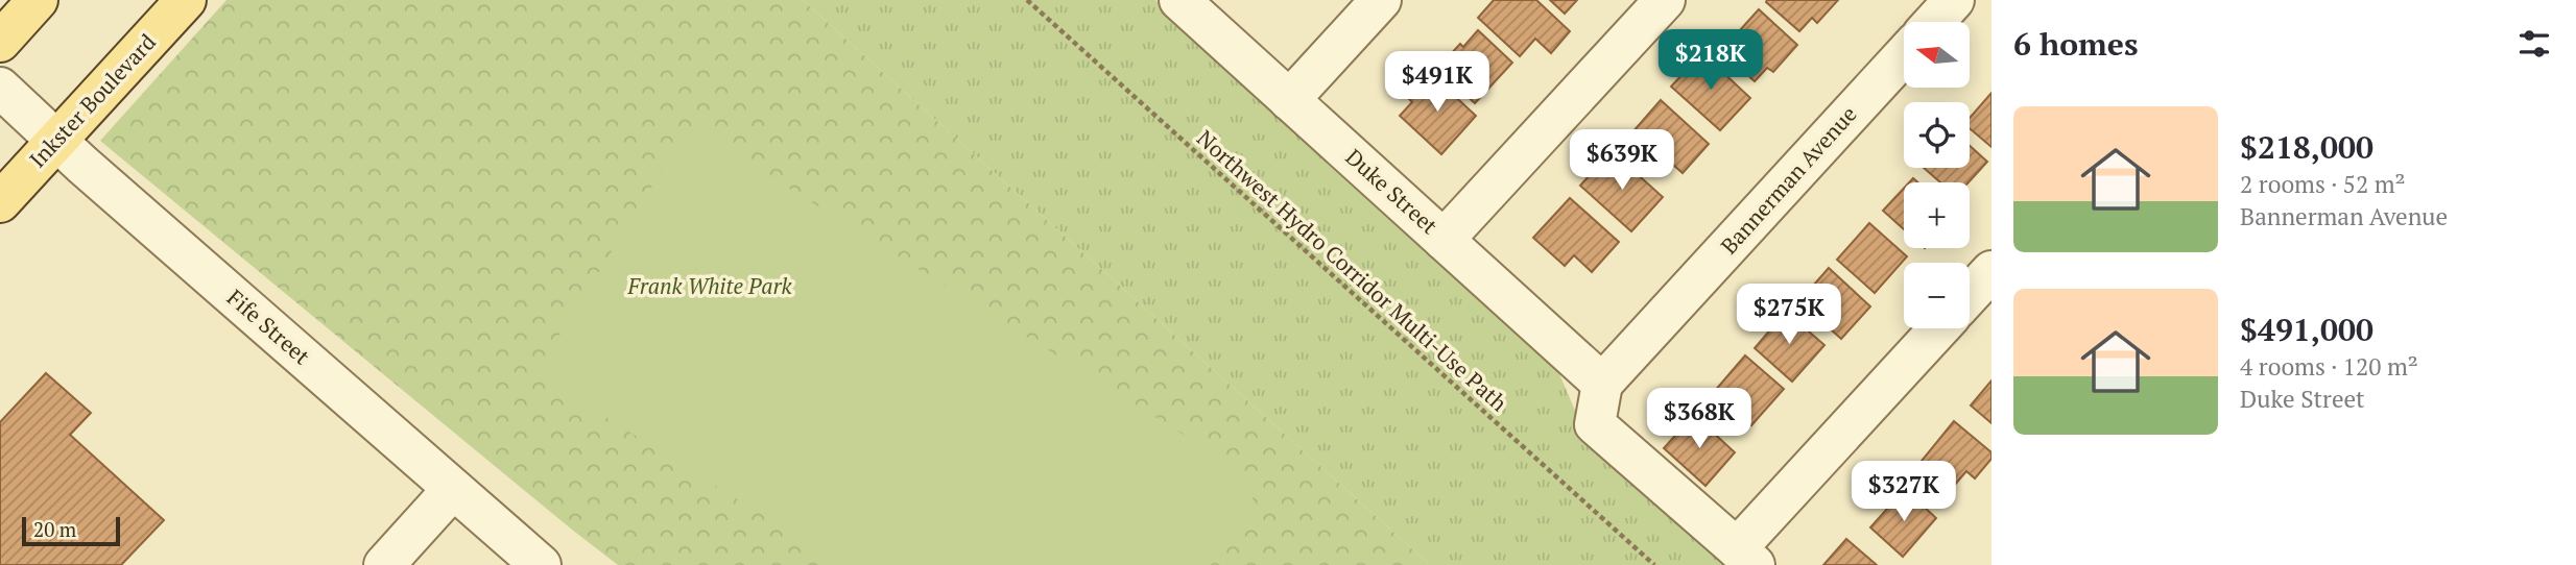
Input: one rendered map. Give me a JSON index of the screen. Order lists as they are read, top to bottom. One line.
{"streets":{"main road":["Inkster Boulevard"],"street":["Bannerman Avenue","Duke Street","Fife Street"],"path":["Northwest Hydro Corridor Multi-Use Path"]},"crossings":[["Inkster Boulevard","Fife Street"],["Bannerman Avenue","Duke Street"]],"parks":["Frank White Park"],"scale_bar":"20 m","north":"left","page":{"heading":"6 homes","map_buttons":["+","−"],"price":["$218K","$491K","$639K","$275K","$368K","$327K"],"list":[{"name":"$218,000","note":"2 rooms · 52 m² · Bannerman Avenue"},{"name":"$491,000","note":"4 rooms · 120 m² · Duke Street"}],"scale":"20 m"}}
